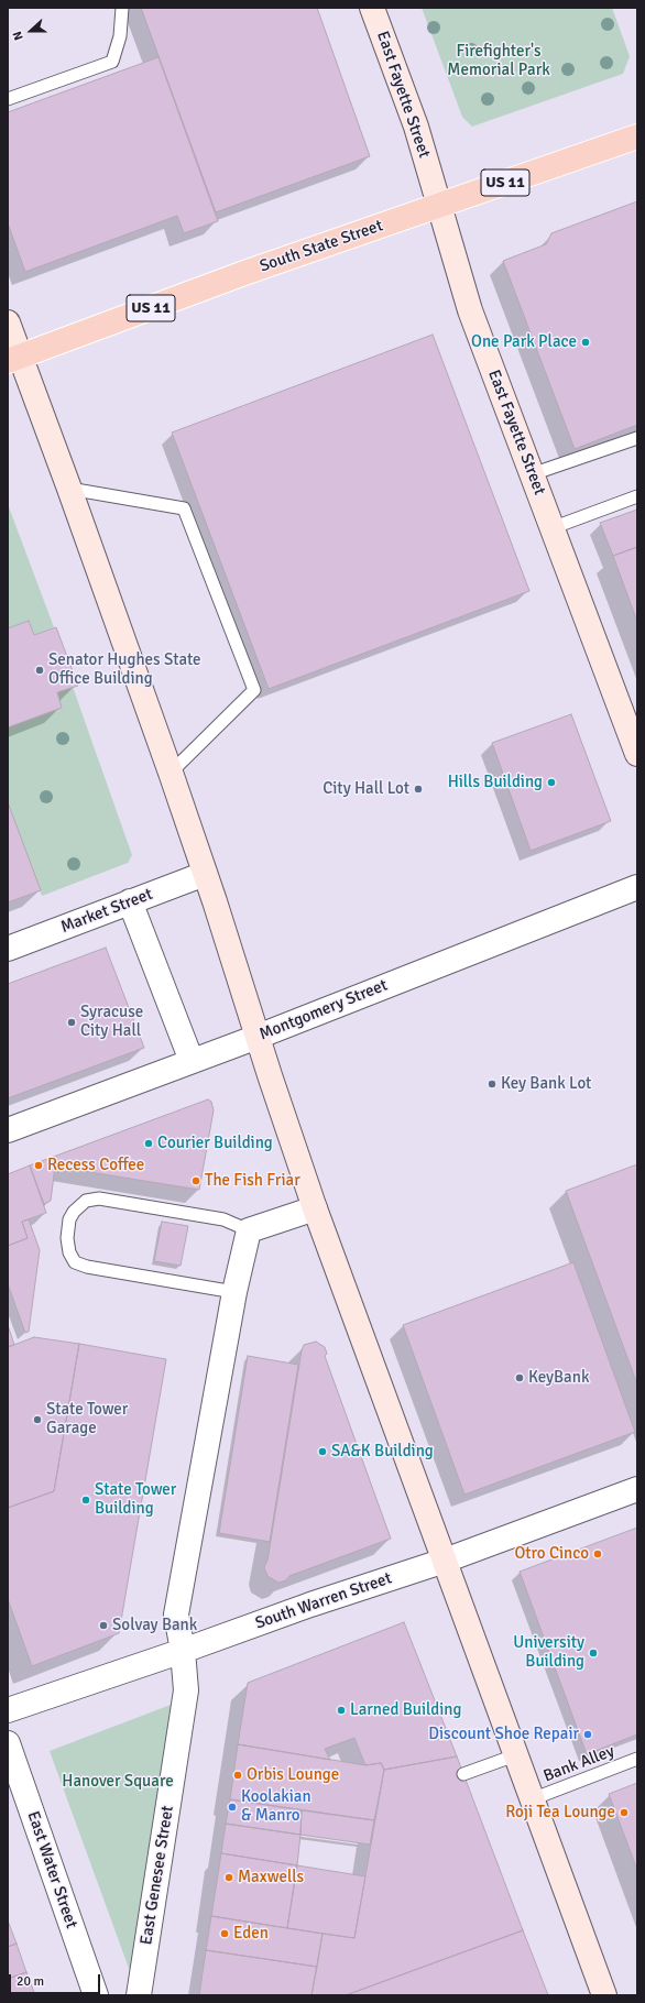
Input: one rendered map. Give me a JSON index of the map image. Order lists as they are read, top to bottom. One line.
{"streets":{"main road":["US 11","South State Street"],"street":["East Fayette Street","Market Street","Montgomery Street","South Warren Street","East Water Street","East Genesee Street"],"lane":["Bank Alley"]},"crossings":[["East Fayette Street","South State Street"],["South Warren Street","East Genesee Street"]],"parks":["Firefighter's Memorial Park","Hanover Square"],"places":["One Park Place","Senator Hughes State Office Building","Hills Building","City Hall Lot","Syracuse City Hall","Key Bank Lot","Courier Building","Recess Coffee","The Fish Friar","KeyBank","State Tower Garage","SA&K Building","State Tower Building","Otro Cinco","Solvay Bank","University Building","Larned Building","Discount Shoe Repair","Orbis Lounge","Koolakian & Manro","Roji Tea Lounge","Maxwells","Eden"],"scale_bar":"20 m","north":"left"}
